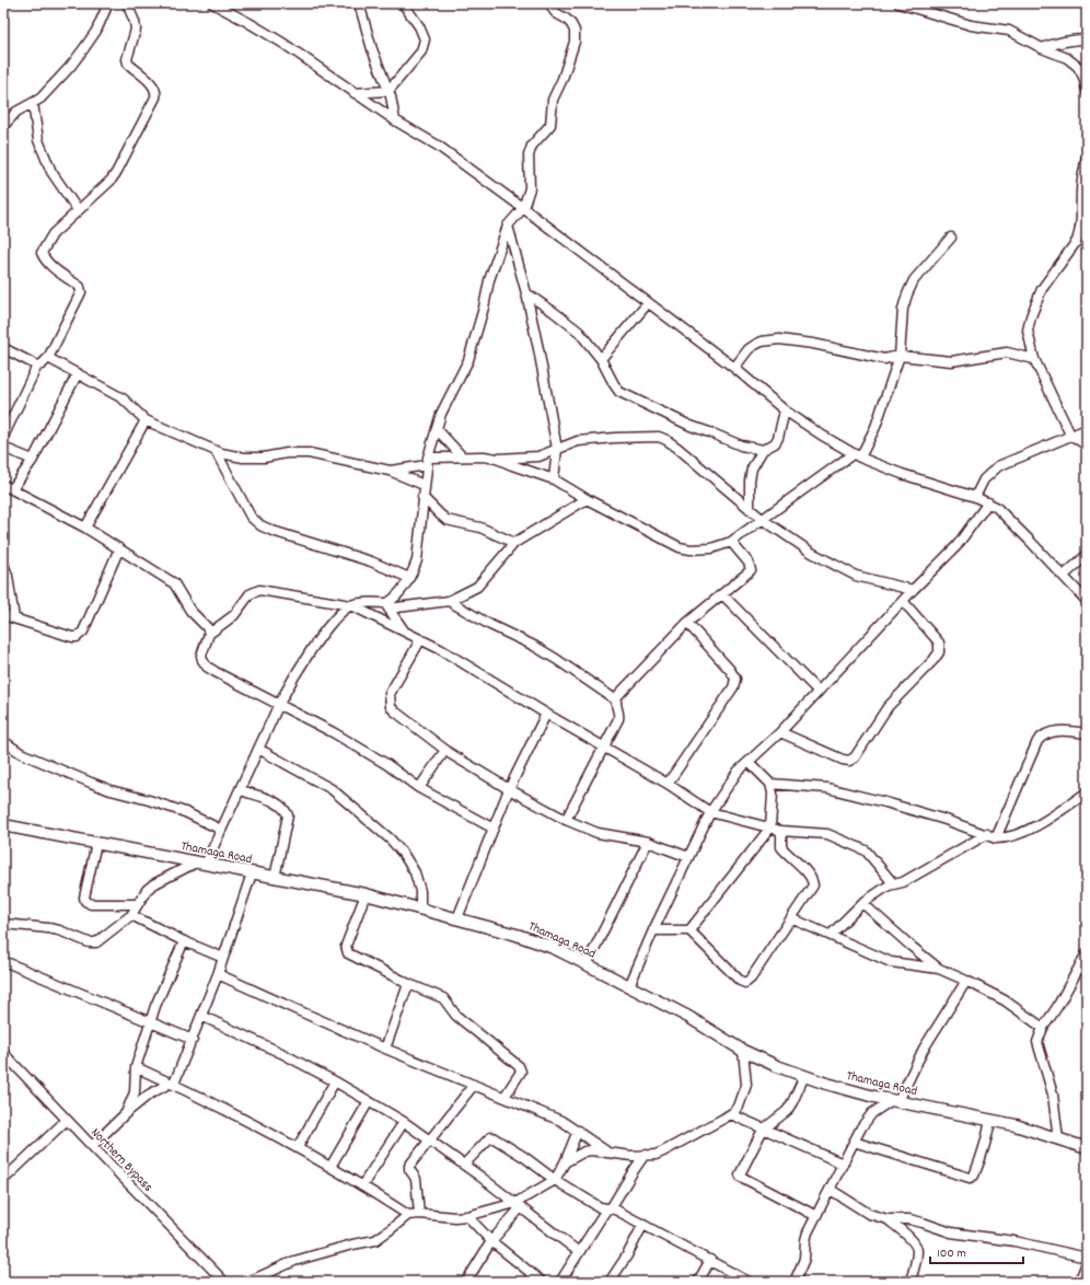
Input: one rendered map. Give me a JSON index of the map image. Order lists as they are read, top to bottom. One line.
{"streets":{"main road":["Thamaga Road"],"street":["Northern Bypass"]},"scale_bar":"100 m"}
